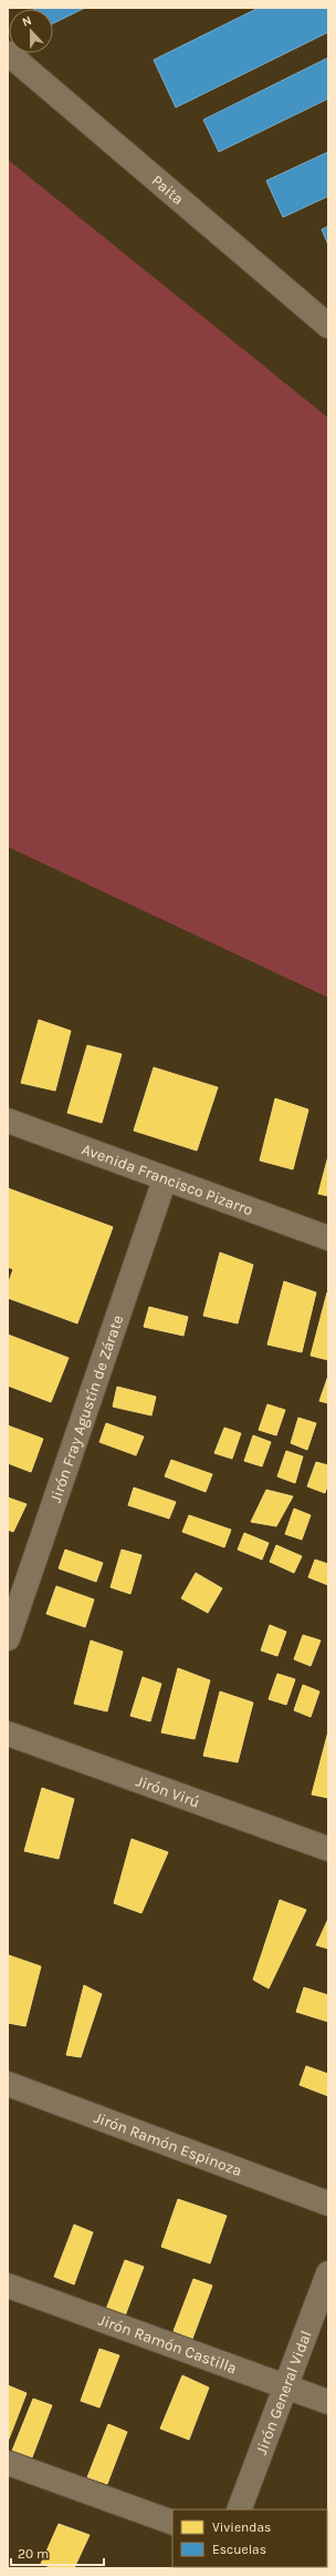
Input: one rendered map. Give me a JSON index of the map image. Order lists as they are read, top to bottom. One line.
{"streets":{"street":["Paita","Avenida Francisco Pizarro","Jirón Fray Agustín de Zárate","Jirón Virú","Jirón Ramón Espinoza","Jirón Ramón Castilla","Jirón General Vidal"]},"crossings":[["Avenida Francisco Pizarro","Jirón Fray Agustín de Zárate"],["Jirón Ramón Castilla","Jirón General Vidal"]],"legend":["Viviendas","Escuelas"],"scale_bar":"20 m","north":"top"}
